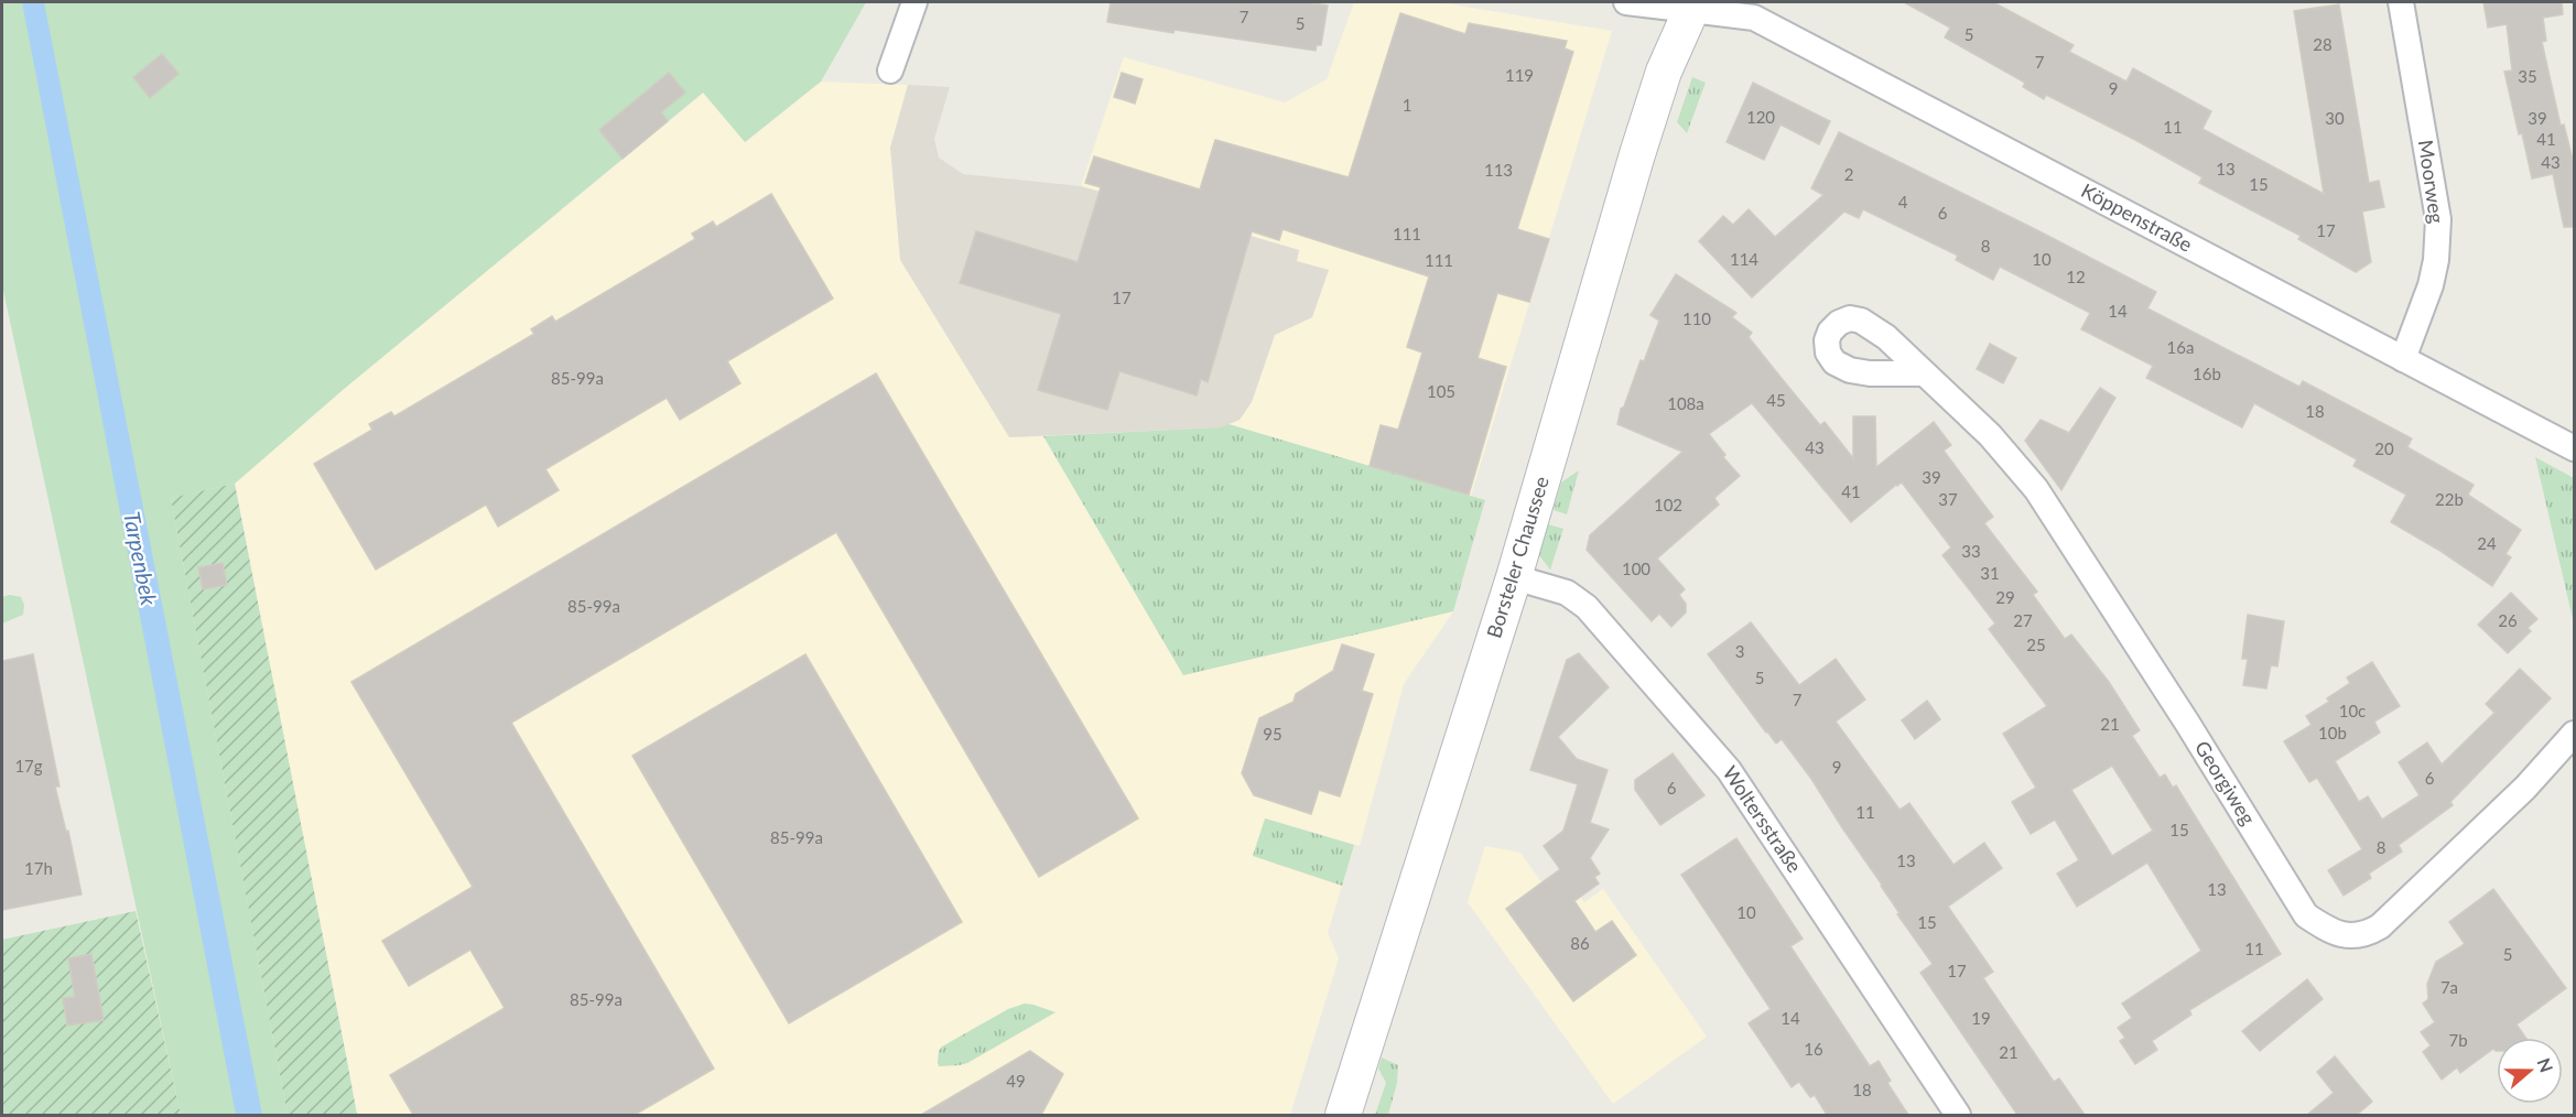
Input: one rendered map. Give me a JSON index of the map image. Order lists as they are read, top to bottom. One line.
{"streets":{"main road":["Borsteler Chaussee"],"street":["Moorweg","Köppenstraße","Georgiweg","Woltersstraße"]},"crossings":[["Moorweg","Köppenstraße"],["Köppenstraße","Borsteler Chaussee"],["Borsteler Chaussee","Woltersstraße"]],"water":["Tarpenbek"],"house_numbers":["7","5","5","28","7","119","35","9","1","120","30","39","11","41","43","13","113","2","15","4","6","17","111","8","114","10","111","12","17","14","110","16a","16b","85-99a","105","45","108a","18","43","20","39","41","37","22b","102","24","33","100","31","29","85-99a","27","26","25","3","5","7","10c","21","10b","95","17g","9","6","6","11","15","85-99a","8","13","17h","13","10","15","86","11","5","17","7a","85-99a","14","19","7b","16","21","49","18"],"north":"right"}
